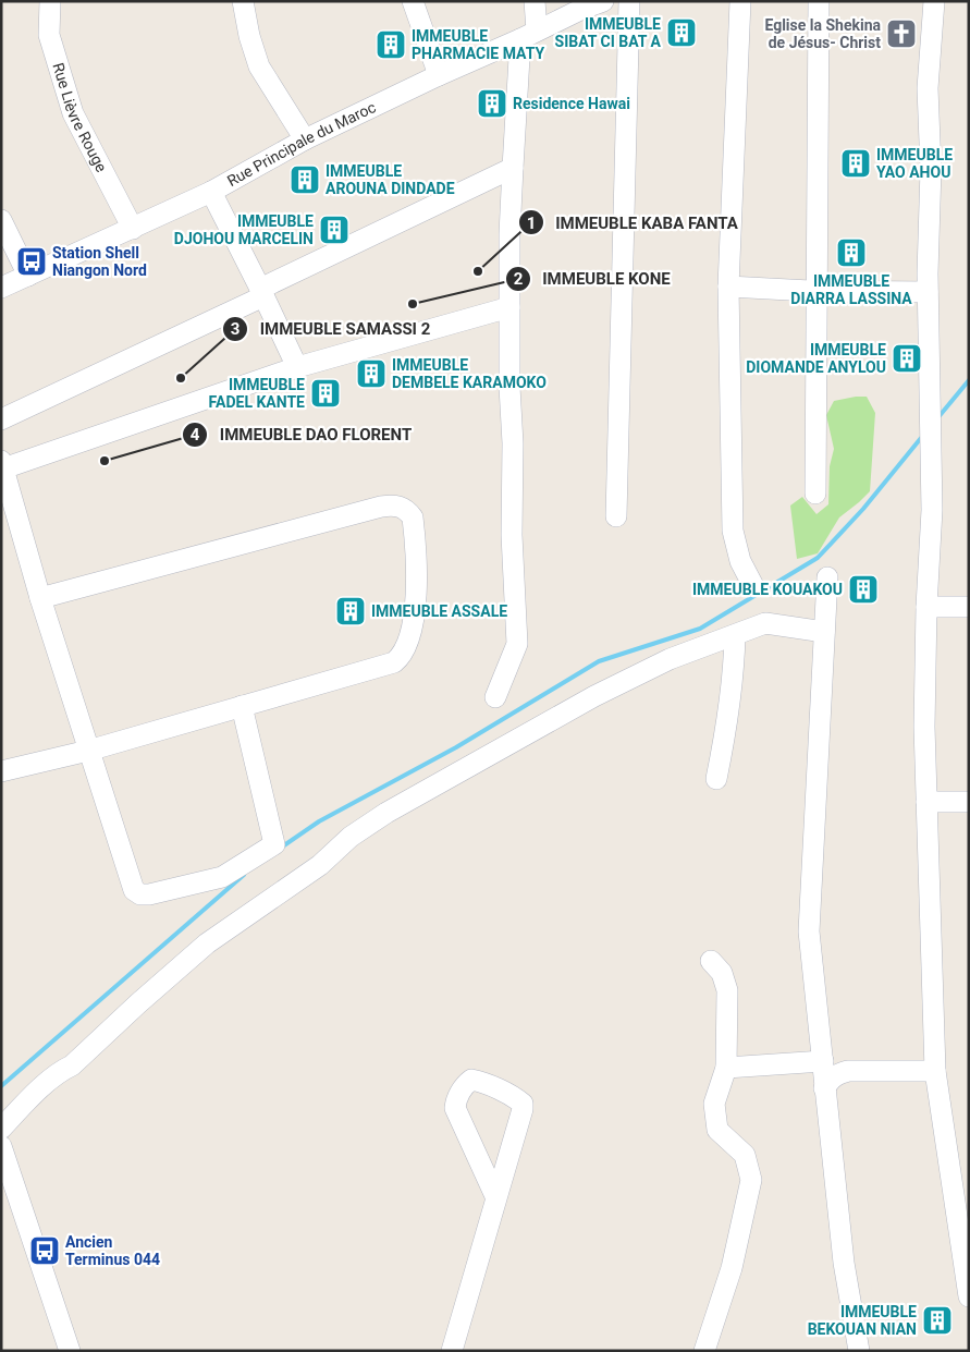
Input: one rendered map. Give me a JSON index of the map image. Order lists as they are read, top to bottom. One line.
{"streets":{"street":["Rue Lièvre Rouge","Rue Principale du Maroc"]},"crossings":[["Rue Lièvre Rouge","Rue Principale du Maroc"]],"places":{"building":["IMMEUBLE SIBAT CI BAT A","IMMEUBLE PHARMACIE MATY","Residence Hawai","IMMEUBLE YAO AHOU","IMMEUBLE AROUNA DINDADE","IMMEUBLE DJOHOU MARCELIN","IMMEUBLE DIARRA LASSINA","IMMEUBLE DIOMANDE ANYLOU","IMMEUBLE DEMBELE KARAMOKO","IMMEUBLE FADEL KANTE","IMMEUBLE KOUAKOU","IMMEUBLE ASSALE","IMMEUBLE BEKOUAN NIAN"],"church":["Eglise la Shekina de Jésus- Christ"],"bus stop":["Station Shell Niangon Nord","Ancien Terminus 044"],"other":["IMMEUBLE KABA FANTA","IMMEUBLE KONE","IMMEUBLE SAMASSI 2","IMMEUBLE DAO FLORENT"]}}
